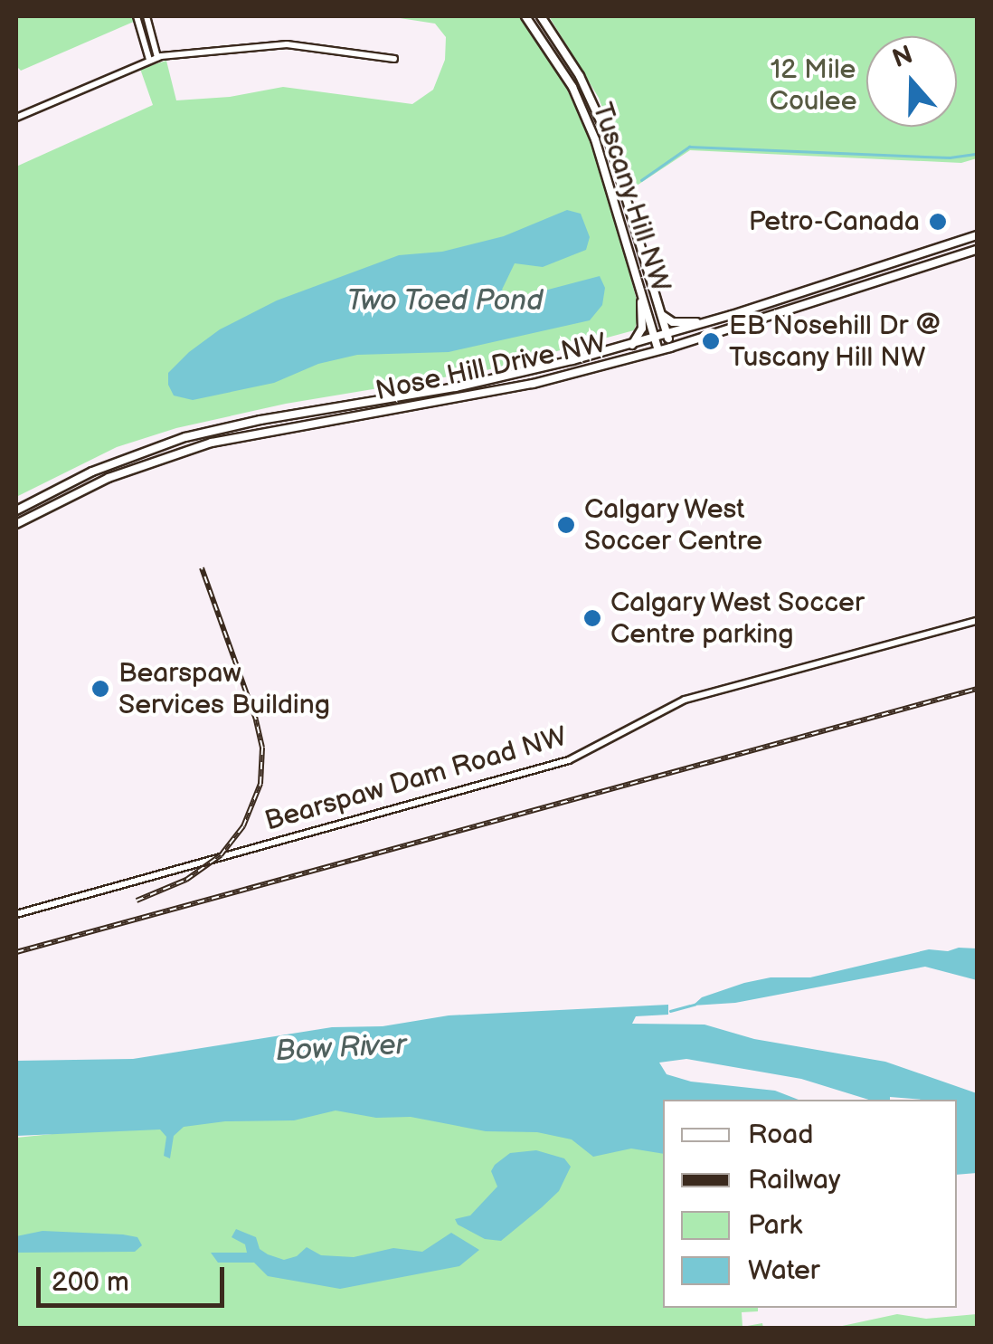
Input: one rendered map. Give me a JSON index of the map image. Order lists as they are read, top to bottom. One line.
{"streets":{"street":["Tuscany Hill NW","Nose Hill Drive NW","Bearspaw Dam Road NW"]},"crossings":[["Tuscany Hill NW","Nose Hill Drive NW"]],"water":["Two Toed Pond","Bow River"],"parks":["12 Mile Coulee"],"places":["Petro-Canada","EB Nosehill Dr @ Tuscany Hill NW","Calgary West Soccer Centre","Calgary West Soccer Centre parking","Bearspaw Services Building"],"legend":["Road","Railway","Park","Water"],"scale_bar":"200 m","north":"top"}
